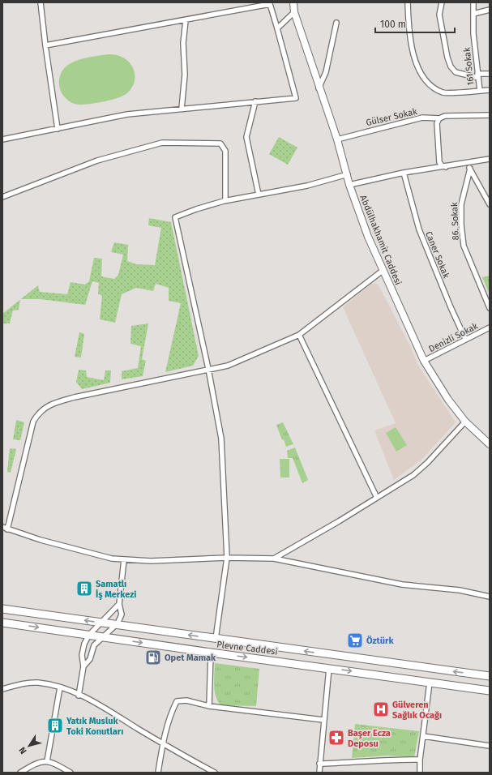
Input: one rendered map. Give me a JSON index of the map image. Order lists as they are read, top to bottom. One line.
{"streets":{"main road":["Abdülhakhamit Caddesi","Plevne Caddesi"],"street":["161 Sokak","Gülser Sokak","86. Sokak","Caner Sokak","Denizli Sokak"]},"crossings":[["Gülser Sokak","Abdülhakhamit Caddesi"],["Abdülhakhamit Caddesi","Denizli Sokak"],["Caner Sokak","Denizli Sokak"]],"places":{"building":["Samatlı İş Merkezi","Yatık Musluk Toki Konutları"],"supermarket":["Öztürk"],"fuel station":["Opet Mamak"],"hospital":["Gülveren Sağlık Ocağı"],"pharmacy":["Başer Ecza Deposu"]},"scale_bar":"100 m","north":"bottom left"}
